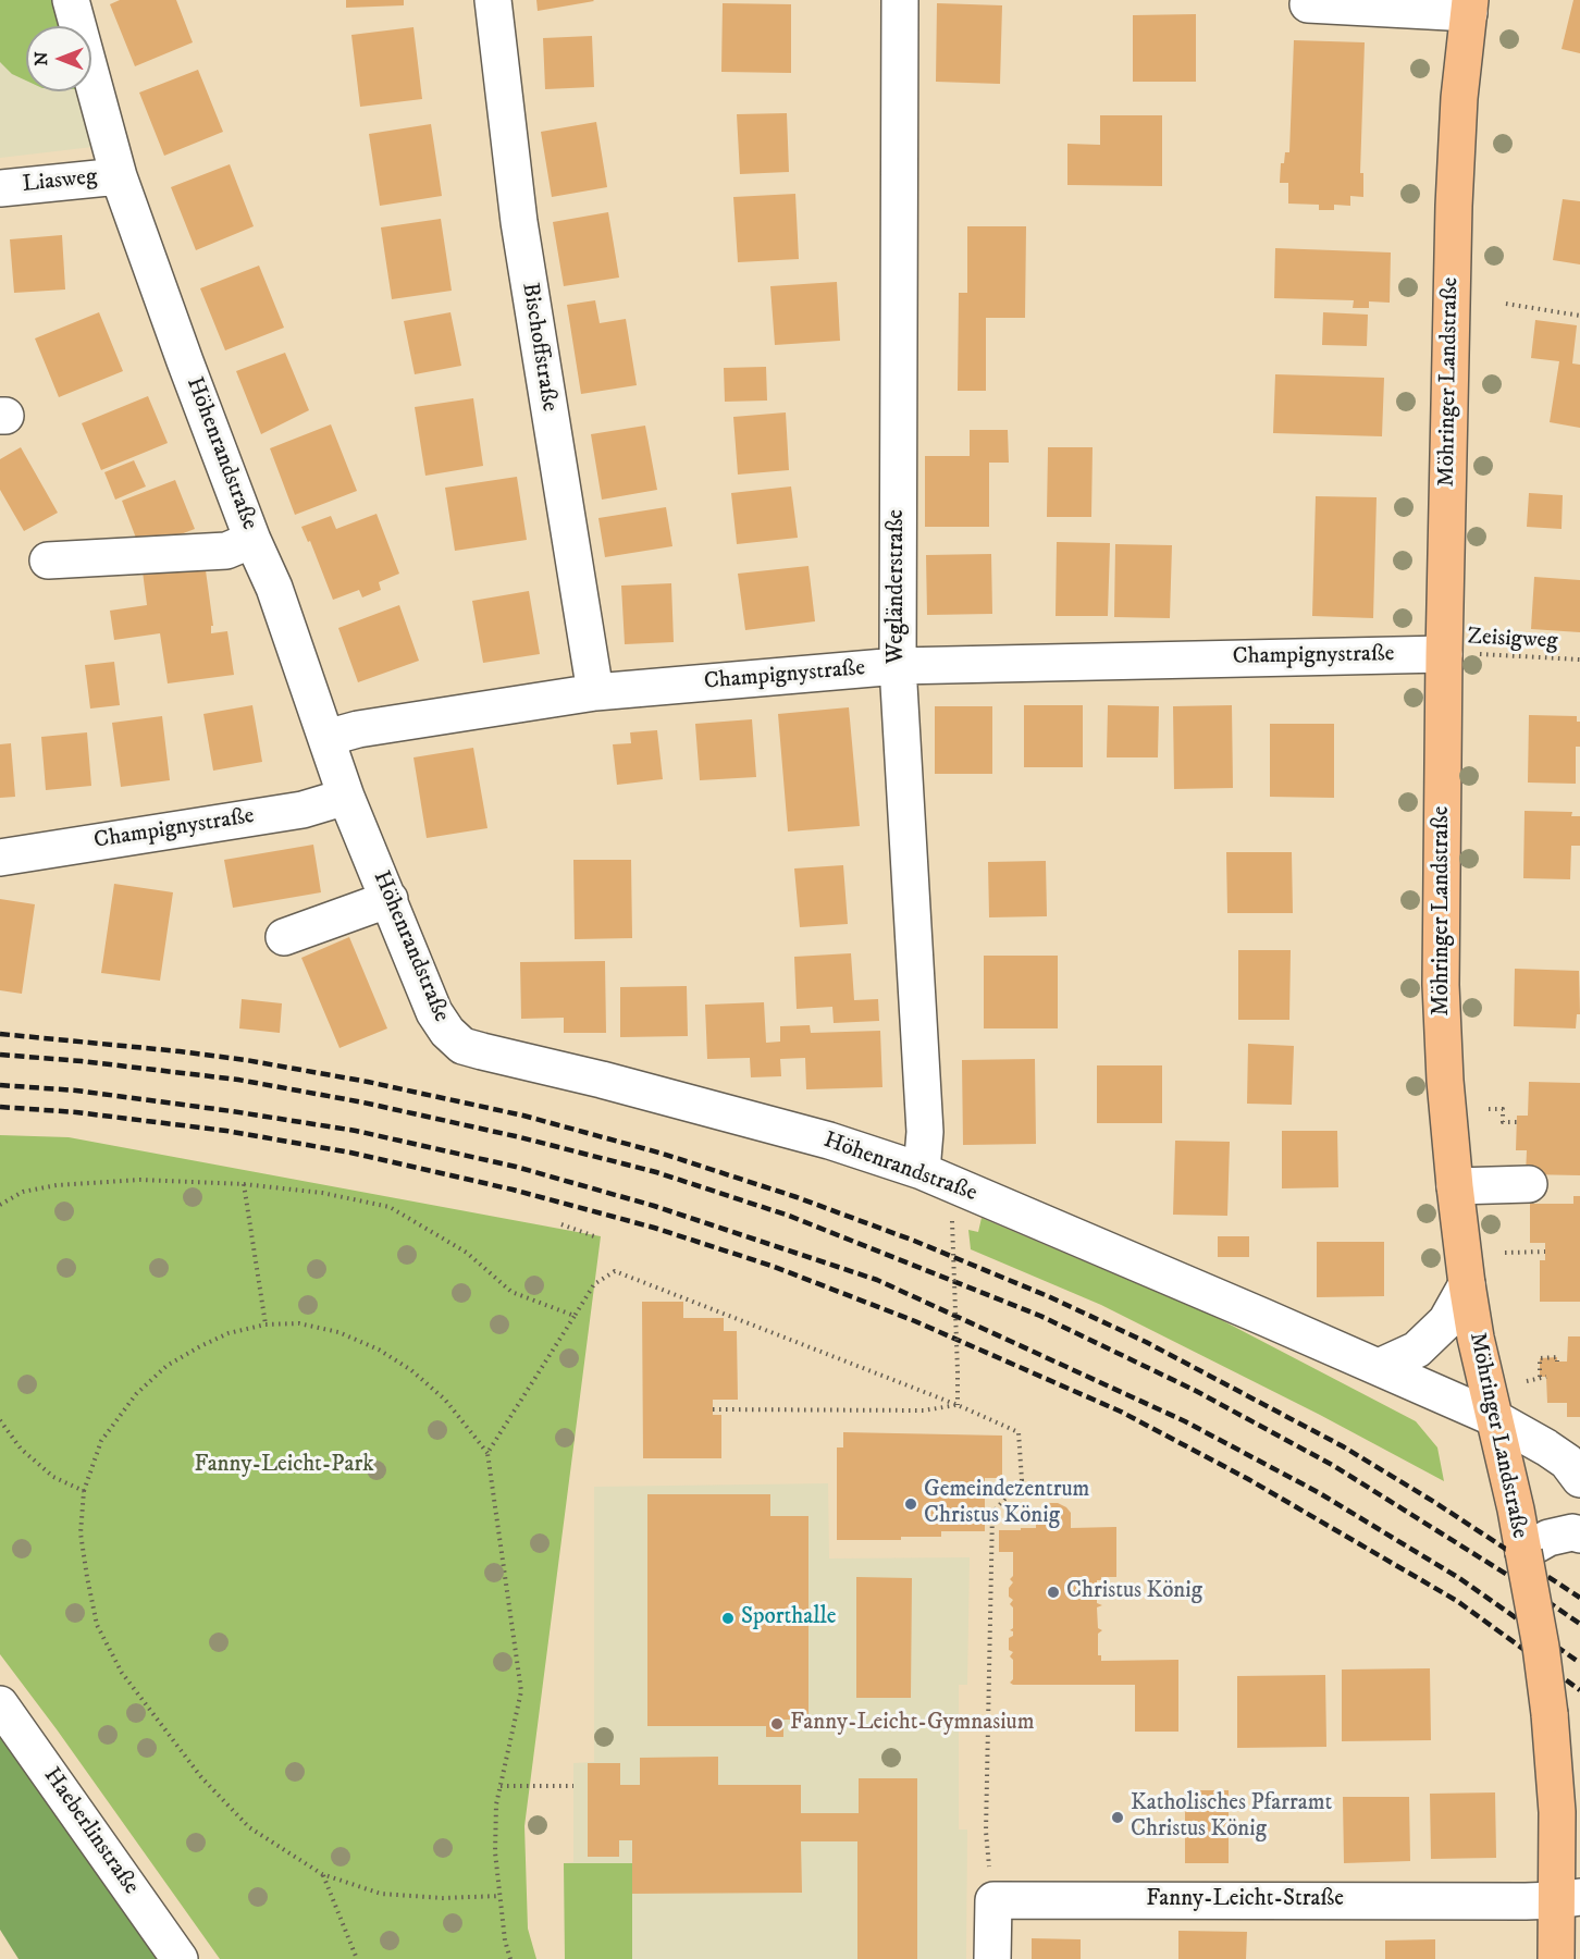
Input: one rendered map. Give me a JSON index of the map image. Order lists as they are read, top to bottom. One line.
{"streets":{"main road":["Möhringer Landstraße"],"street":["Liasweg","Bischoffstraße","Höhenrandstraße","Wegländerstraße","Champignystraße","Haeberlinstraße","Fanny-Leicht-Straße"],"path":["Zeisigweg"]},"crossings":[["Liasweg","Höhenrandstraße"],["Bischoffstraße","Champignystraße"],["Möhringer Landstraße","Höhenrandstraße"],["Möhringer Landstraße","Zeisigweg"],["Möhringer Landstraße","Champignystraße"],["Möhringer Landstraße","Fanny-Leicht-Straße"],["Höhenrandstraße","Wegländerstraße"],["Höhenrandstraße","Champignystraße"],["Wegländerstraße","Champignystraße"],["Zeisigweg","Champignystraße"]],"parks":["Fanny-Leicht-Park"],"places":["Gemeindezentrum Christus König","Christus König","Sporthalle","Fanny-Leicht-Gymnasium","Katholisches Pfarramt Christus König"],"north":"left"}
